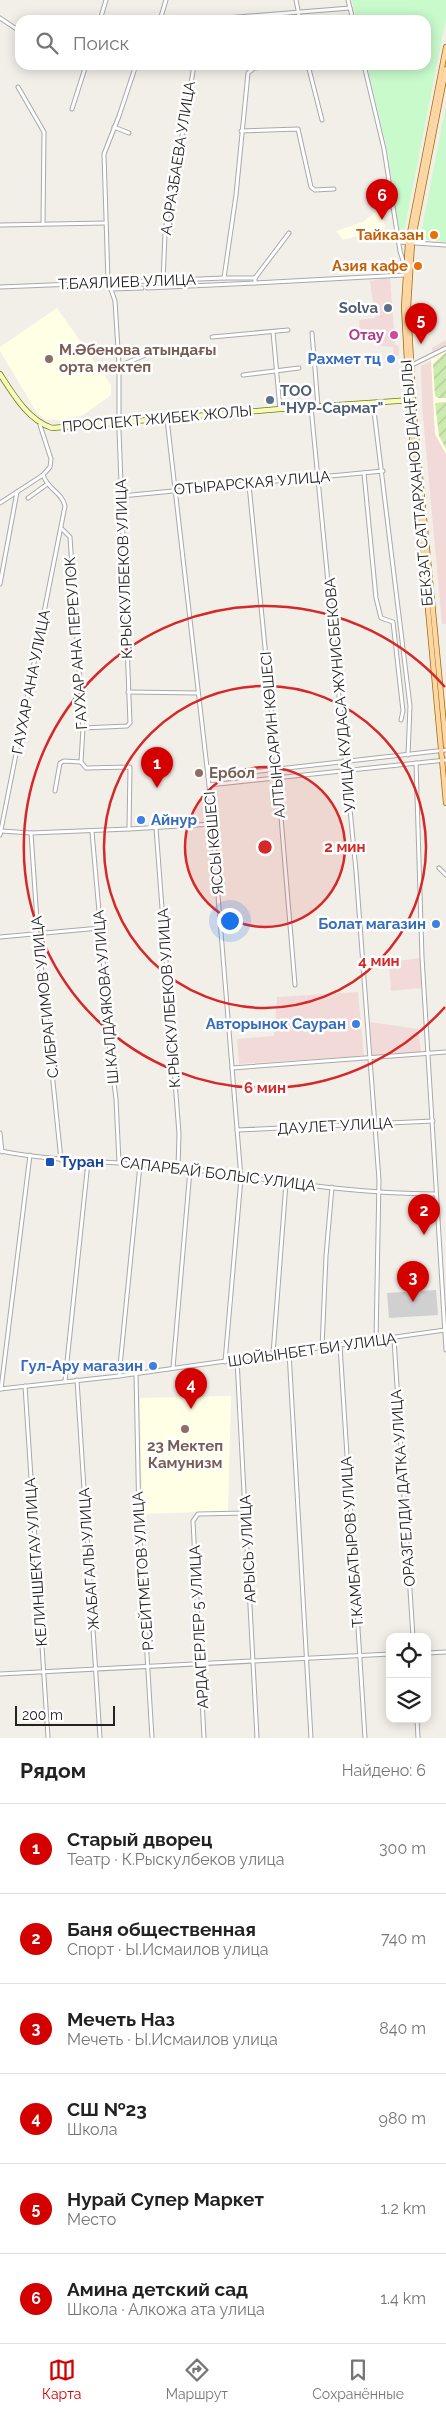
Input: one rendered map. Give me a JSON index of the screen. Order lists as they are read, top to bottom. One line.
{"streets":{"main road":["ПРОСПЕКТ ЖИБЕК ЖОЛЫ","БЕКЗАТ САТТАРХАНОВ ДАҢҒЫЛЫ"],"street":["А.ОРАЗБАЕВА УЛИЦА","Т.БАЯЛИЕВ УЛИЦА","ОТЫРАРСКАЯ УЛИЦА","К.РЫСКУЛБЕКОВ УЛИЦА","ГАУХАР АНА ПЕРЕУЛОК","ГАУХАР АНА УЛИЦА","УЛИЦА КУДАСА ЖУНИСБЕКОВА","АЛТЫНСАРИН КӨШЕСІ","ЯССЫ КӨШЕСІ","С.ИБРАГИМОВ УЛИЦА","Ш.КАЛДАЯКОВА УЛИЦА","ДАУЛЕТ УЛИЦА","САПАРБАЙ БОЛЫС УЛИЦА","ШОЙЫНБЕТ БИ УЛИЦА","ОРАЗГЕЛДИ ДАТКА УЛИЦА","Т.КАМБАТЫРОВ УЛИЦА","АРЫСЬ УЛИЦА","ЖАБАГАЛЫ УЛИЦА","КЕЛИНШЕКТАУ УЛИЦА","Р.СЕЙТМЕТОВ УЛИЦА","АРДАГЕРЛЕР 5 УЛИЦА"]},"crossings":[["А.ОРАЗБАЕВА УЛИЦА","Т.БАЯЛИЕВ УЛИЦА"],["Т.БАЯЛИЕВ УЛИЦА","БЕКЗАТ САТТАРХАНОВ ДАҢҒЫЛЫ"],["Т.БАЯЛИЕВ УЛИЦА","К.РЫСКУЛБЕКОВ УЛИЦА"],["ПРОСПЕКТ ЖИБЕК ЖОЛЫ","БЕКЗАТ САТТАРХАНОВ ДАҢҒЫЛЫ"],["ПРОСПЕКТ ЖИБЕК ЖОЛЫ","К.РЫСКУЛБЕКОВ УЛИЦА"],["ПРОСПЕКТ ЖИБЕК ЖОЛЫ","УЛИЦА КУДАСА ЖУНИСБЕКОВА"],["ПРОСПЕКТ ЖИБЕК ЖОЛЫ","ЯССЫ КӨШЕСІ"],["ОТЫРАРСКАЯ УЛИЦА","К.РЫСКУЛБЕКОВ УЛИЦА"],["ОТЫРАРСКАЯ УЛИЦА","УЛИЦА КУДАСА ЖУНИСБЕКОВА"],["ОТЫРАРСКАЯ УЛИЦА","АЛТЫНСАРИН КӨШЕСІ"],["ОТЫРАРСКАЯ УЛИЦА","ЯССЫ КӨШЕСІ"],["К.РЫСКУЛБЕКОВ УЛИЦА","ГАУХАР АНА ПЕРЕУЛОК"],["К.РЫСКУЛБЕКОВ УЛИЦА","САПАРБАЙ БОЛЫС УЛИЦА"],["ГАУХАР АНА ПЕРЕУЛОК","ГАУХАР АНА УЛИЦА"],["УЛИЦА КУДАСА ЖУНИСБЕКОВА","ДАУЛЕТ УЛИЦА"],["УЛИЦА КУДАСА ЖУНИСБЕКОВА","САПАРБАЙ БОЛЫС УЛИЦА"],["УЛИЦА КУДАСА ЖУНИСБЕКОВА","ШОЙЫНБЕТ БИ УЛИЦА"],["ЯССЫ КӨШЕСІ","ДАУЛЕТ УЛИЦА"],["ЯССЫ КӨШЕСІ","САПАРБАЙ БОЛЫС УЛИЦА"],["ЯССЫ КӨШЕСІ","ШОЙЫНБЕТ БИ УЛИЦА"],["С.ИБРАГИМОВ УЛИЦА","САПАРБАЙ БОЛЫС УЛИЦА"],["Ш.КАЛДАЯКОВА УЛИЦА","САПАРБАЙ БОЛЫС УЛИЦА"],["ШОЙЫНБЕТ БИ УЛИЦА","ОРАЗГЕЛДИ ДАТКА УЛИЦА"],["ШОЙЫНБЕТ БИ УЛИЦА","Т.КАМБАТЫРОВ УЛИЦА"],["ШОЙЫНБЕТ БИ УЛИЦА","АРЫСЬ УЛИЦА"],["ШОЙЫНБЕТ БИ УЛИЦА","ЖАБАГАЛЫ УЛИЦА"],["ШОЙЫНБЕТ БИ УЛИЦА","КЕЛИНШЕКТАУ УЛИЦА"],["ШОЙЫНБЕТ БИ УЛИЦА","Р.СЕЙТМЕТОВ УЛИЦА"],["АРЫСЬ УЛИЦА","АРДАГЕРЛЕР 5 УЛИЦА"]],"places":{"other":["Тайказан","Азия кафе","Solva","Отау","М.Әбенова атындағы орта мектеп","Рахмет тц","ТОО \"НУР-Сармат\"","Ербол","Айнур","Болат магазин","Авторынок Сауран","Гул-Ару магазин","23 Мектеп Камунизм"],"transit":["Туран"]},"scale_bar":"200 m","page":{"search":"Поиск","pins":["6","5","1","2","3","4"],"scale":"200 m","heading":["Рядом","Найдено: 6"],"list":[{"mark":"1","name":"Старый дворец","note":"Театр · К.Рыскулбеков улица","value":"300 m"},{"mark":"2","name":"Баня общественная","note":"Спорт · Ы.Исмаилов улица","value":"740 m"},{"mark":"3","name":"Мечеть Наз","note":"Мечеть · Ы.Исмаилов улица","value":"840 m"},{"mark":"4","name":"СШ №23","note":"Школа","value":"980 m"},{"mark":"5","name":"Нурай Супер Маркет","note":"Место","value":"1.2 km"},{"mark":"6","name":"Амина детский сад","note":"Школа · Алкожа ата улица","value":"1.4 km"}],"nav":["Карта","Маршрут","Сохранённые"]},"rings":["2 мин","4 мин","6 мин"]}
